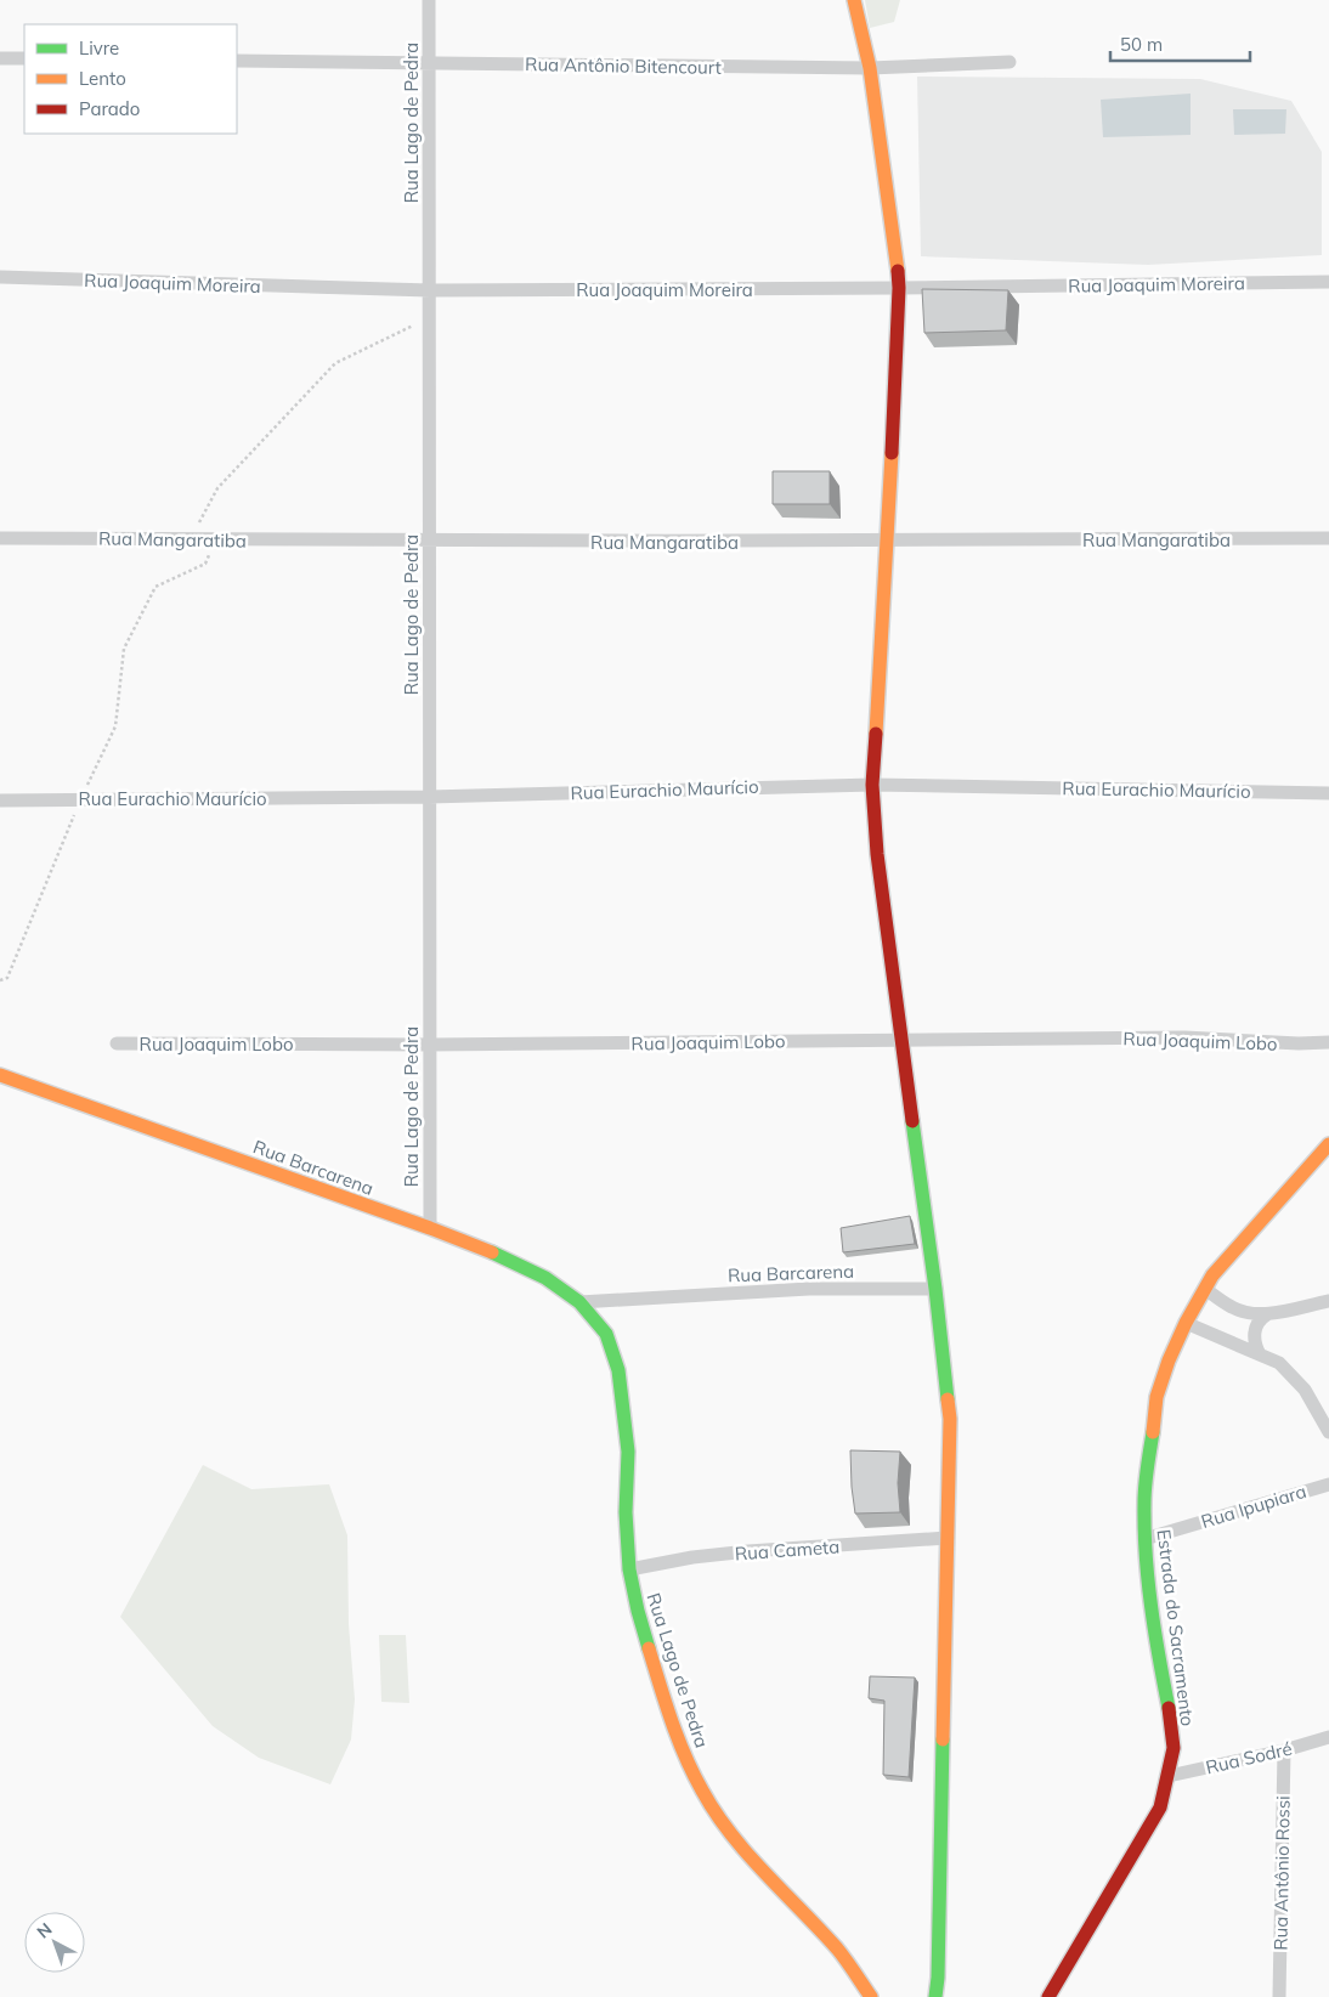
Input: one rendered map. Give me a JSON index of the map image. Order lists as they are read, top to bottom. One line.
{"streets":{"street":["Rua Antônio Bitencourt","Rua Lago de Pedra","Rua Joaquim Moreira","Rua Mangaratiba","Rua Eurachio Maurício","Rua Joaquim Lobo","Rua Barcarena","Rua Ipupiara","Rua Cameta","Estrada do Sacramento","Rua Sodré","Rua Antônio Rossi"]},"crossings":[["Rua Antônio Bitencourt","Rua Lago de Pedra"],["Rua Lago de Pedra","Rua Joaquim Moreira"],["Rua Lago de Pedra","Rua Mangaratiba"],["Rua Lago de Pedra","Rua Eurachio Maurício"],["Rua Lago de Pedra","Rua Joaquim Lobo"],["Rua Lago de Pedra","Rua Barcarena"],["Rua Lago de Pedra","Rua Cameta"],["Rua Ipupiara","Estrada do Sacramento"],["Estrada do Sacramento","Rua Sodré"],["Rua Sodré","Rua Antônio Rossi"]],"legend":["Livre","Lento","Parado"],"scale_bar":"50 m","north":"top left"}
